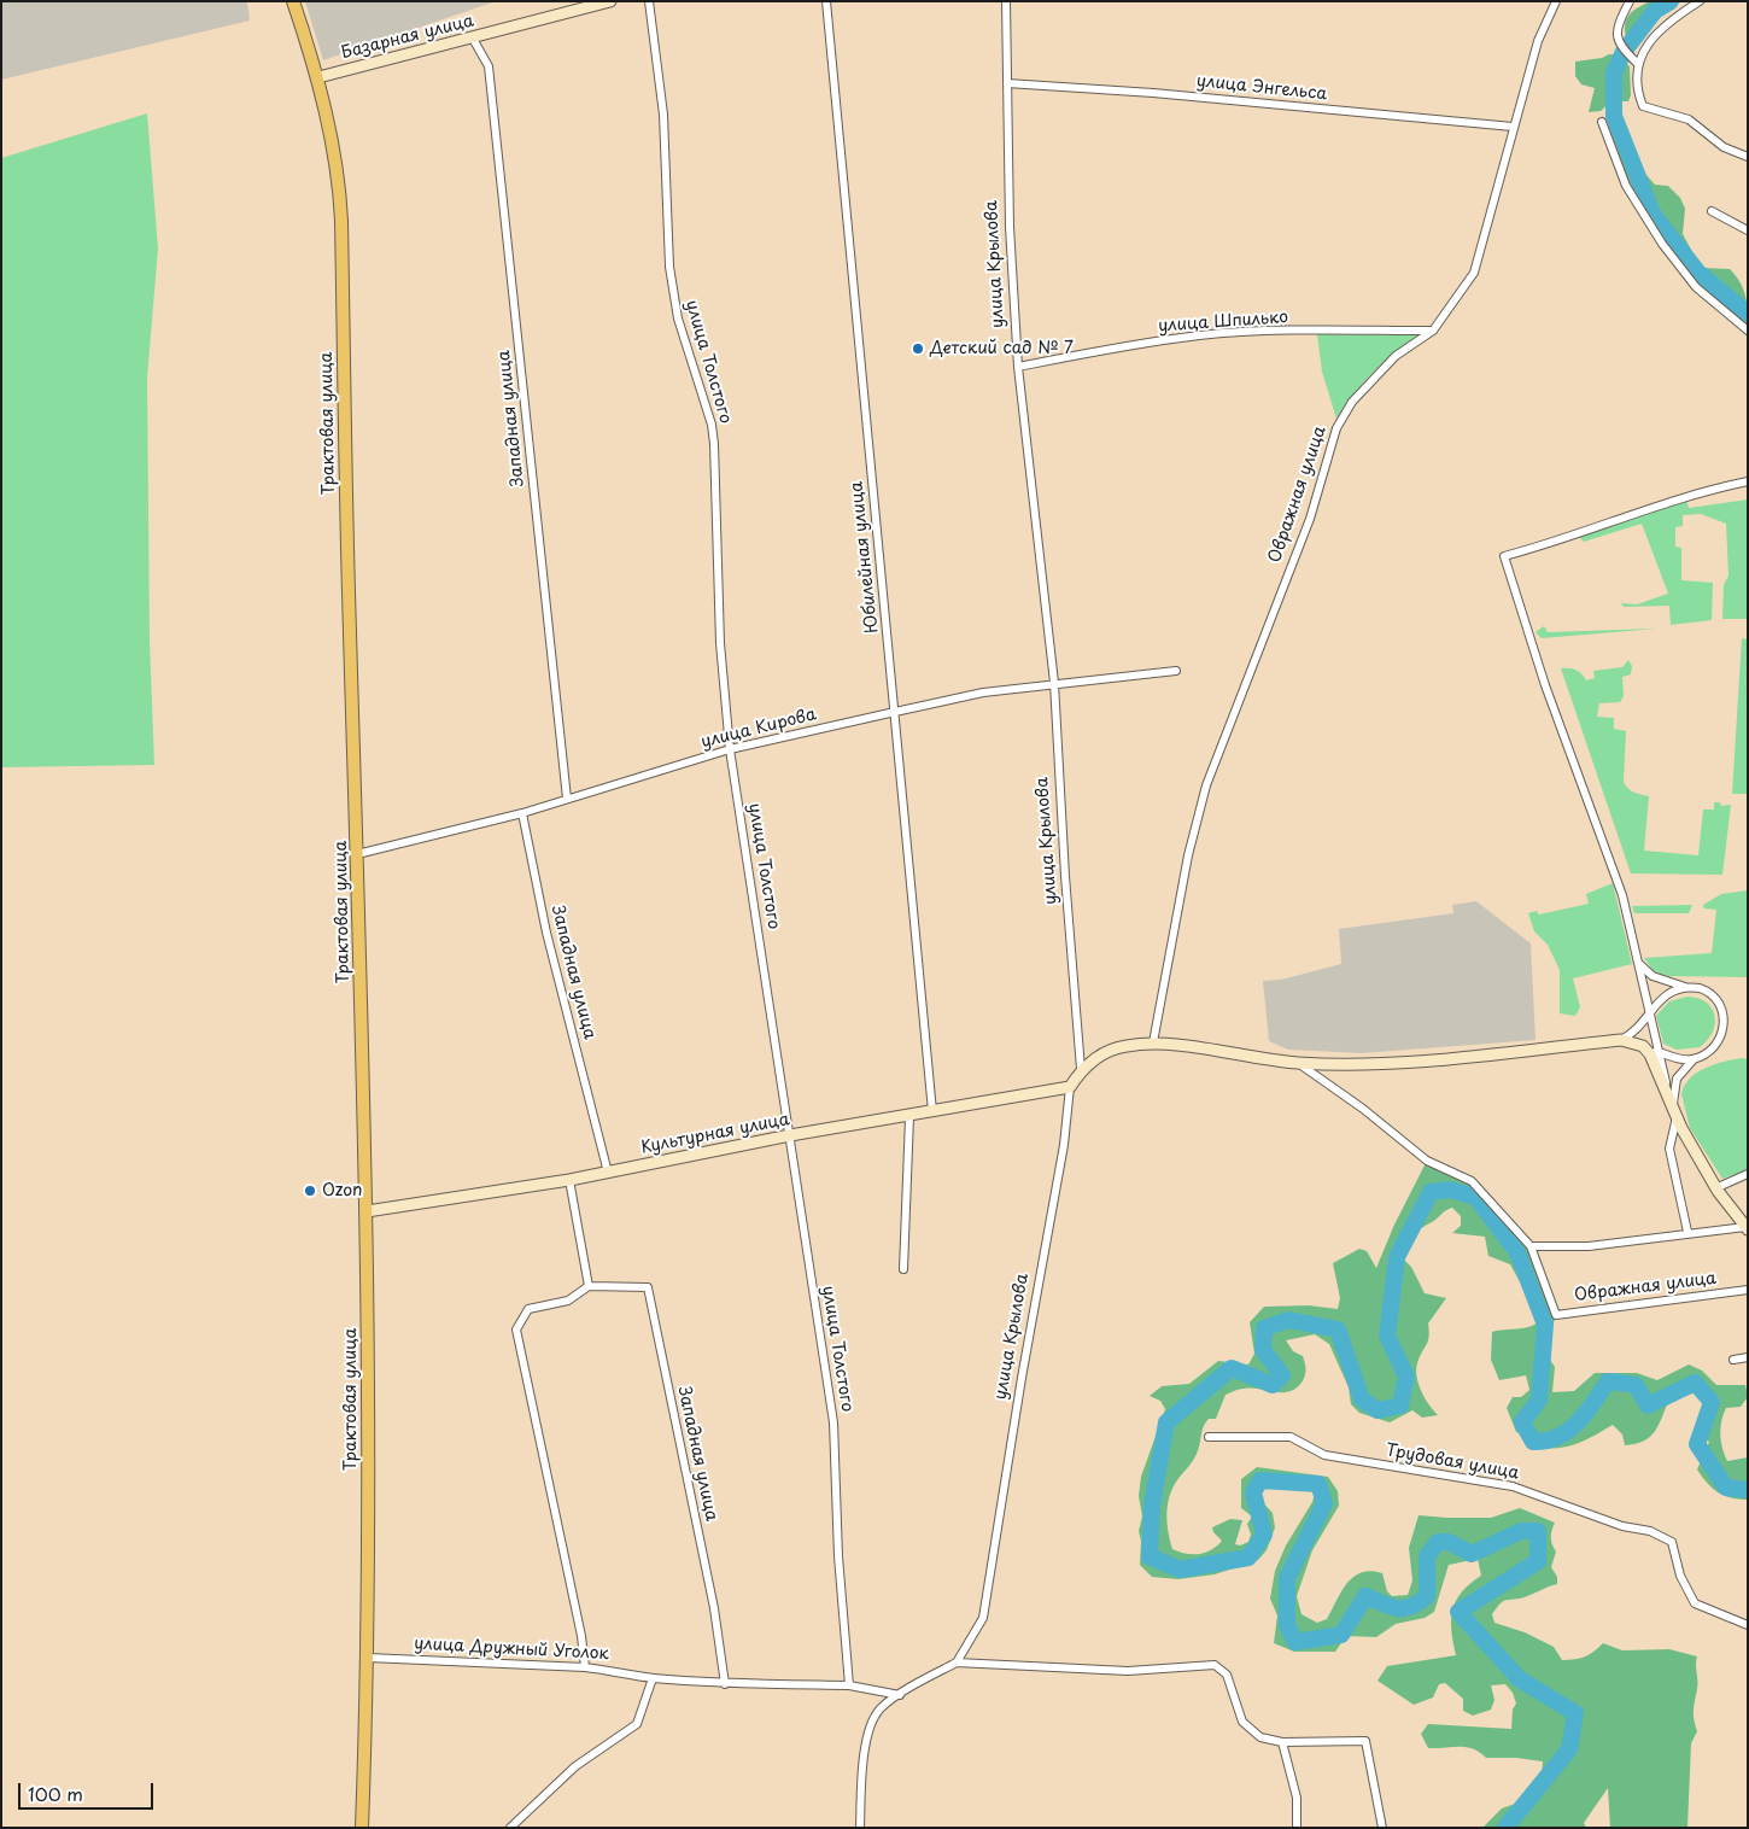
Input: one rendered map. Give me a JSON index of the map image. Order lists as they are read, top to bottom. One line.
{"streets":{"main road":["Трактовая улица"],"street":["Базарная улица","улица Энгельса","улица Крылова","улица Шпилько","улица Толстого","Западная улица","Овражная улица","Юбилейная улица","улица Кирова","Культурная улица","Трудовая улица","улица Дружный Уголок"]},"crossings":[["Базарная улица","Западная улица"],["Базарная улица","Трактовая улица"],["улица Энгельса","улица Крылова"],["улица Энгельса","Овражная улица"],["улица Крылова","улица Шпилько"],["улица Крылова","Овражная улица"],["улица Крылова","улица Кирова"],["улица Крылова","Культурная улица"],["улица Шпилько","Овражная улица"],["улица Толстого","улица Кирова"],["улица Толстого","Культурная улица"],["улица Толстого","улица Дружный Уголок"],["Западная улица","улица Кирова"],["Западная улица","Культурная улица"],["Западная улица","улица Дружный Уголок"],["Трактовая улица","улица Кирова"],["Трактовая улица","Культурная улица"],["Трактовая улица","улица Дружный Уголок"],["Юбилейная улица","улица Кирова"],["Юбилейная улица","Культурная улица"]],"places":["Детский сад № 7","Ozon"],"scale_bar":"100 m"}
